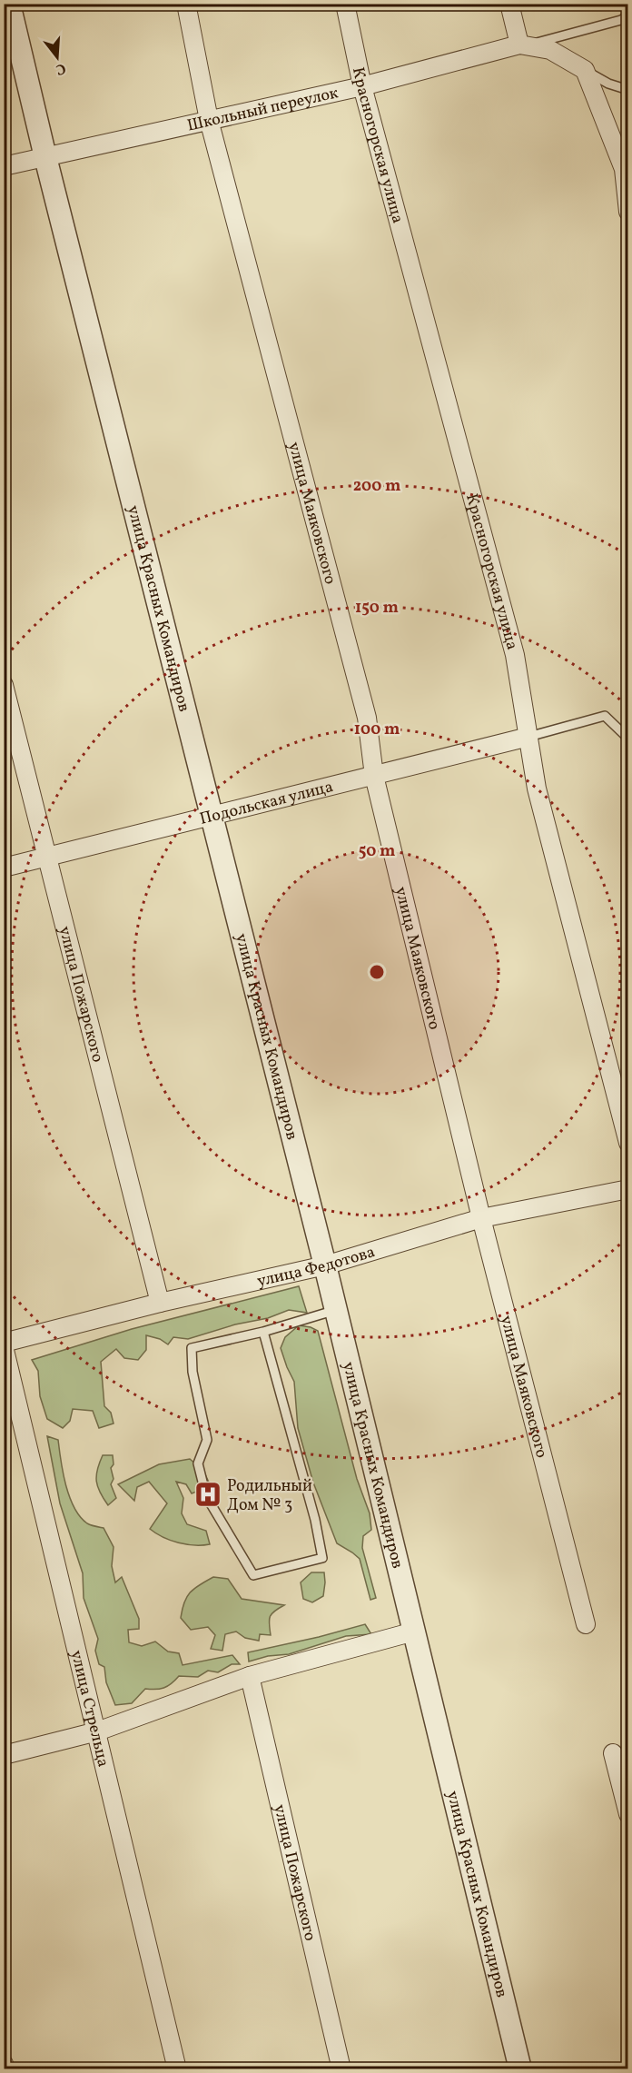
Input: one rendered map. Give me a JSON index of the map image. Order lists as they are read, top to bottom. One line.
{"streets":{"street":["Школьный переулок","Красногорская улица","улица Маяковского","улица Красных Командиров","Подольская улица","улица Пожарского","улица Федотова","улица Стрельца"]},"crossings":[["Школьный переулок","Красногорская улица"],["Школьный переулок","улица Маяковского"],["Школьный переулок","улица Красных Командиров"],["Красногорская улица","Подольская улица"],["улица Маяковского","Подольская улица"],["улица Маяковского","улица Федотова"],["улица Красных Командиров","Подольская улица"],["улица Красных Командиров","улица Федотова"],["Подольская улица","улица Пожарского"],["улица Пожарского","улица Федотова"],["улица Федотова","улица Стрельца"]],"places":{"hospital":["Родильный Дом № 3"]},"north":"bottom","rings":["200 m","150 m","100 m","50 m"]}
